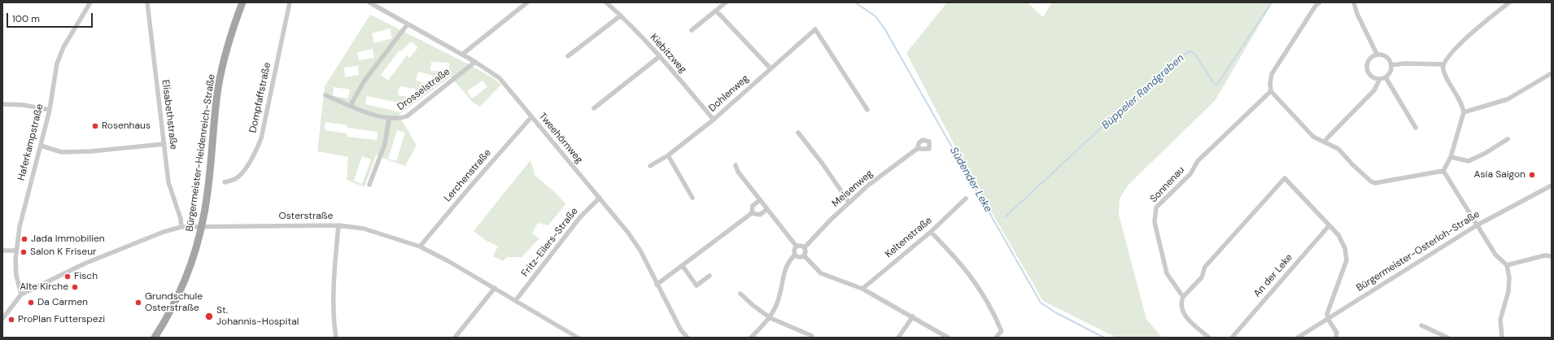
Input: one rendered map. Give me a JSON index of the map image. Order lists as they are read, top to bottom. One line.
{"streets":{"main road":["Bürgermeister-Heidenreich-Straße"],"street":["Kiebitzweg","Drosselstraße","Dohlenweg","Dompfaffstraße","Elisabethstraße","Tweehörnweg","Haferkampstraße","Lerchenstraße","Sonnenau","Meisenweg","Osterstraße","Keltenstraße","Fritz-Eilers-Straße","Bürgermeister-Osterloh-Straße","An der Leke"]},"crossings":[["Kiebitzweg","Dohlenweg"],["Drosselstraße","Tweehörnweg"],["Elisabethstraße","Osterstraße"],["Tweehörnweg","Lerchenstraße"],["Tweehörnweg","Fritz-Eilers-Straße"],["Haferkampstraße","Osterstraße"],["Bürgermeister-Heidenreich-Straße","Osterstraße"],["Lerchenstraße","Osterstraße"],["Osterstraße","Fritz-Eilers-Straße"]],"water":["Büppeler Randgraben","Südender Leke"],"places":["Rosenhaus","Asia Saigon","Jada Immobilien","Salon K Friseur","Fisch","Alte Kirche","Da Carmen","Grundschule Osterstraße","St. Johannis-Hospital","ProPlan Futterspezi"],"scale_bar":"100 m"}
